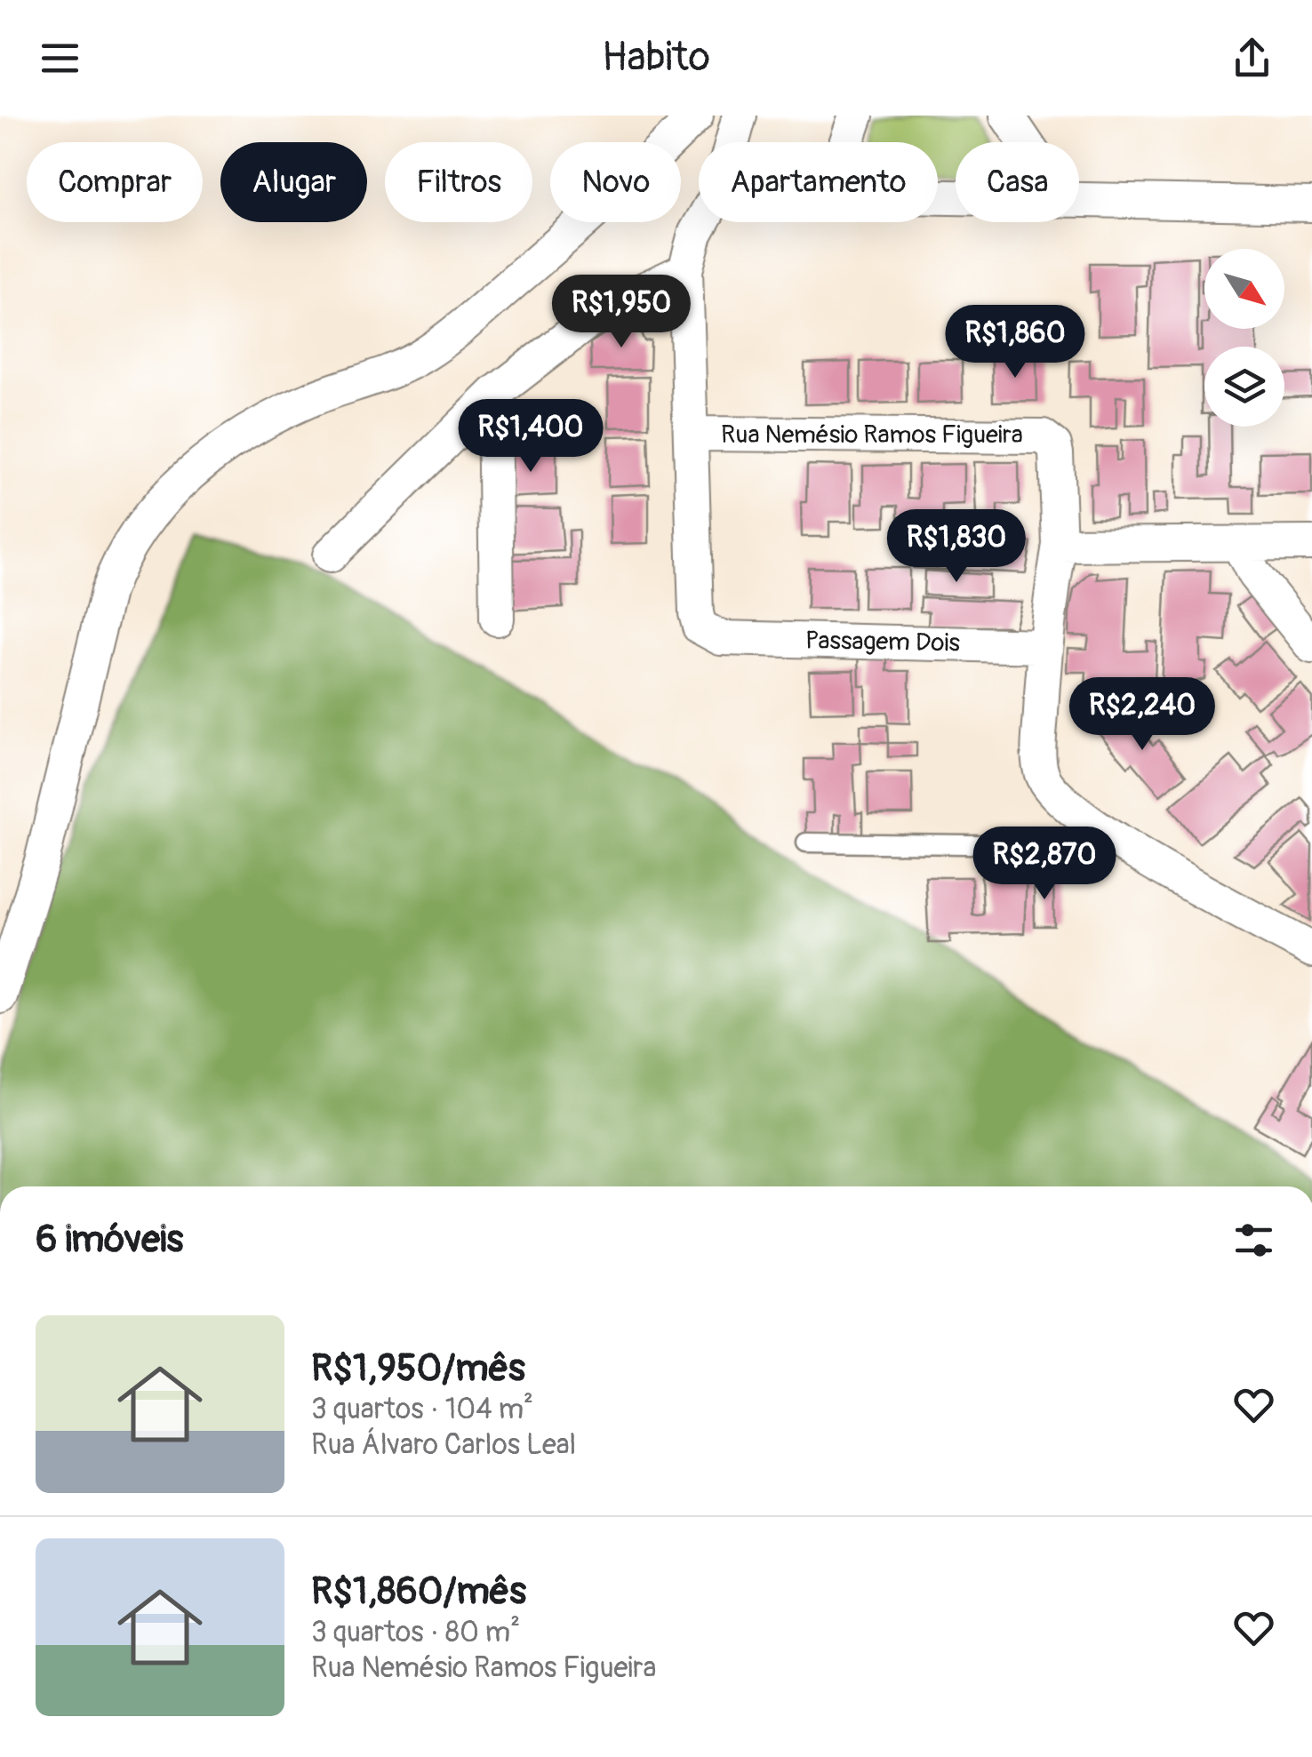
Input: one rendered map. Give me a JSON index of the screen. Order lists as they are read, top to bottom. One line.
{"streets":{"street":["Rua Nemésio Ramos Figueira","Passagem Dois"]},"crossings":[["Rua Nemésio Ramos Figueira","Passagem Dois"]],"north":"bottom right","page":{"header":"Habito","chip":["Comprar","Alugar","Filtros","Novo","Apartamento","Casa"],"price":["R$1,950","R$1,860","R$1,400","R$1,830","R$2,240","R$2,870"],"heading":"6 imóveis","list":[{"name":"R$1,950/mês","note":"3 quartos · 104 m² · Rua Álvaro Carlos Leal"},{"name":"R$1,860/mês","note":"3 quartos · 80 m² · Rua Nemésio Ramos Figueira"}]}}
